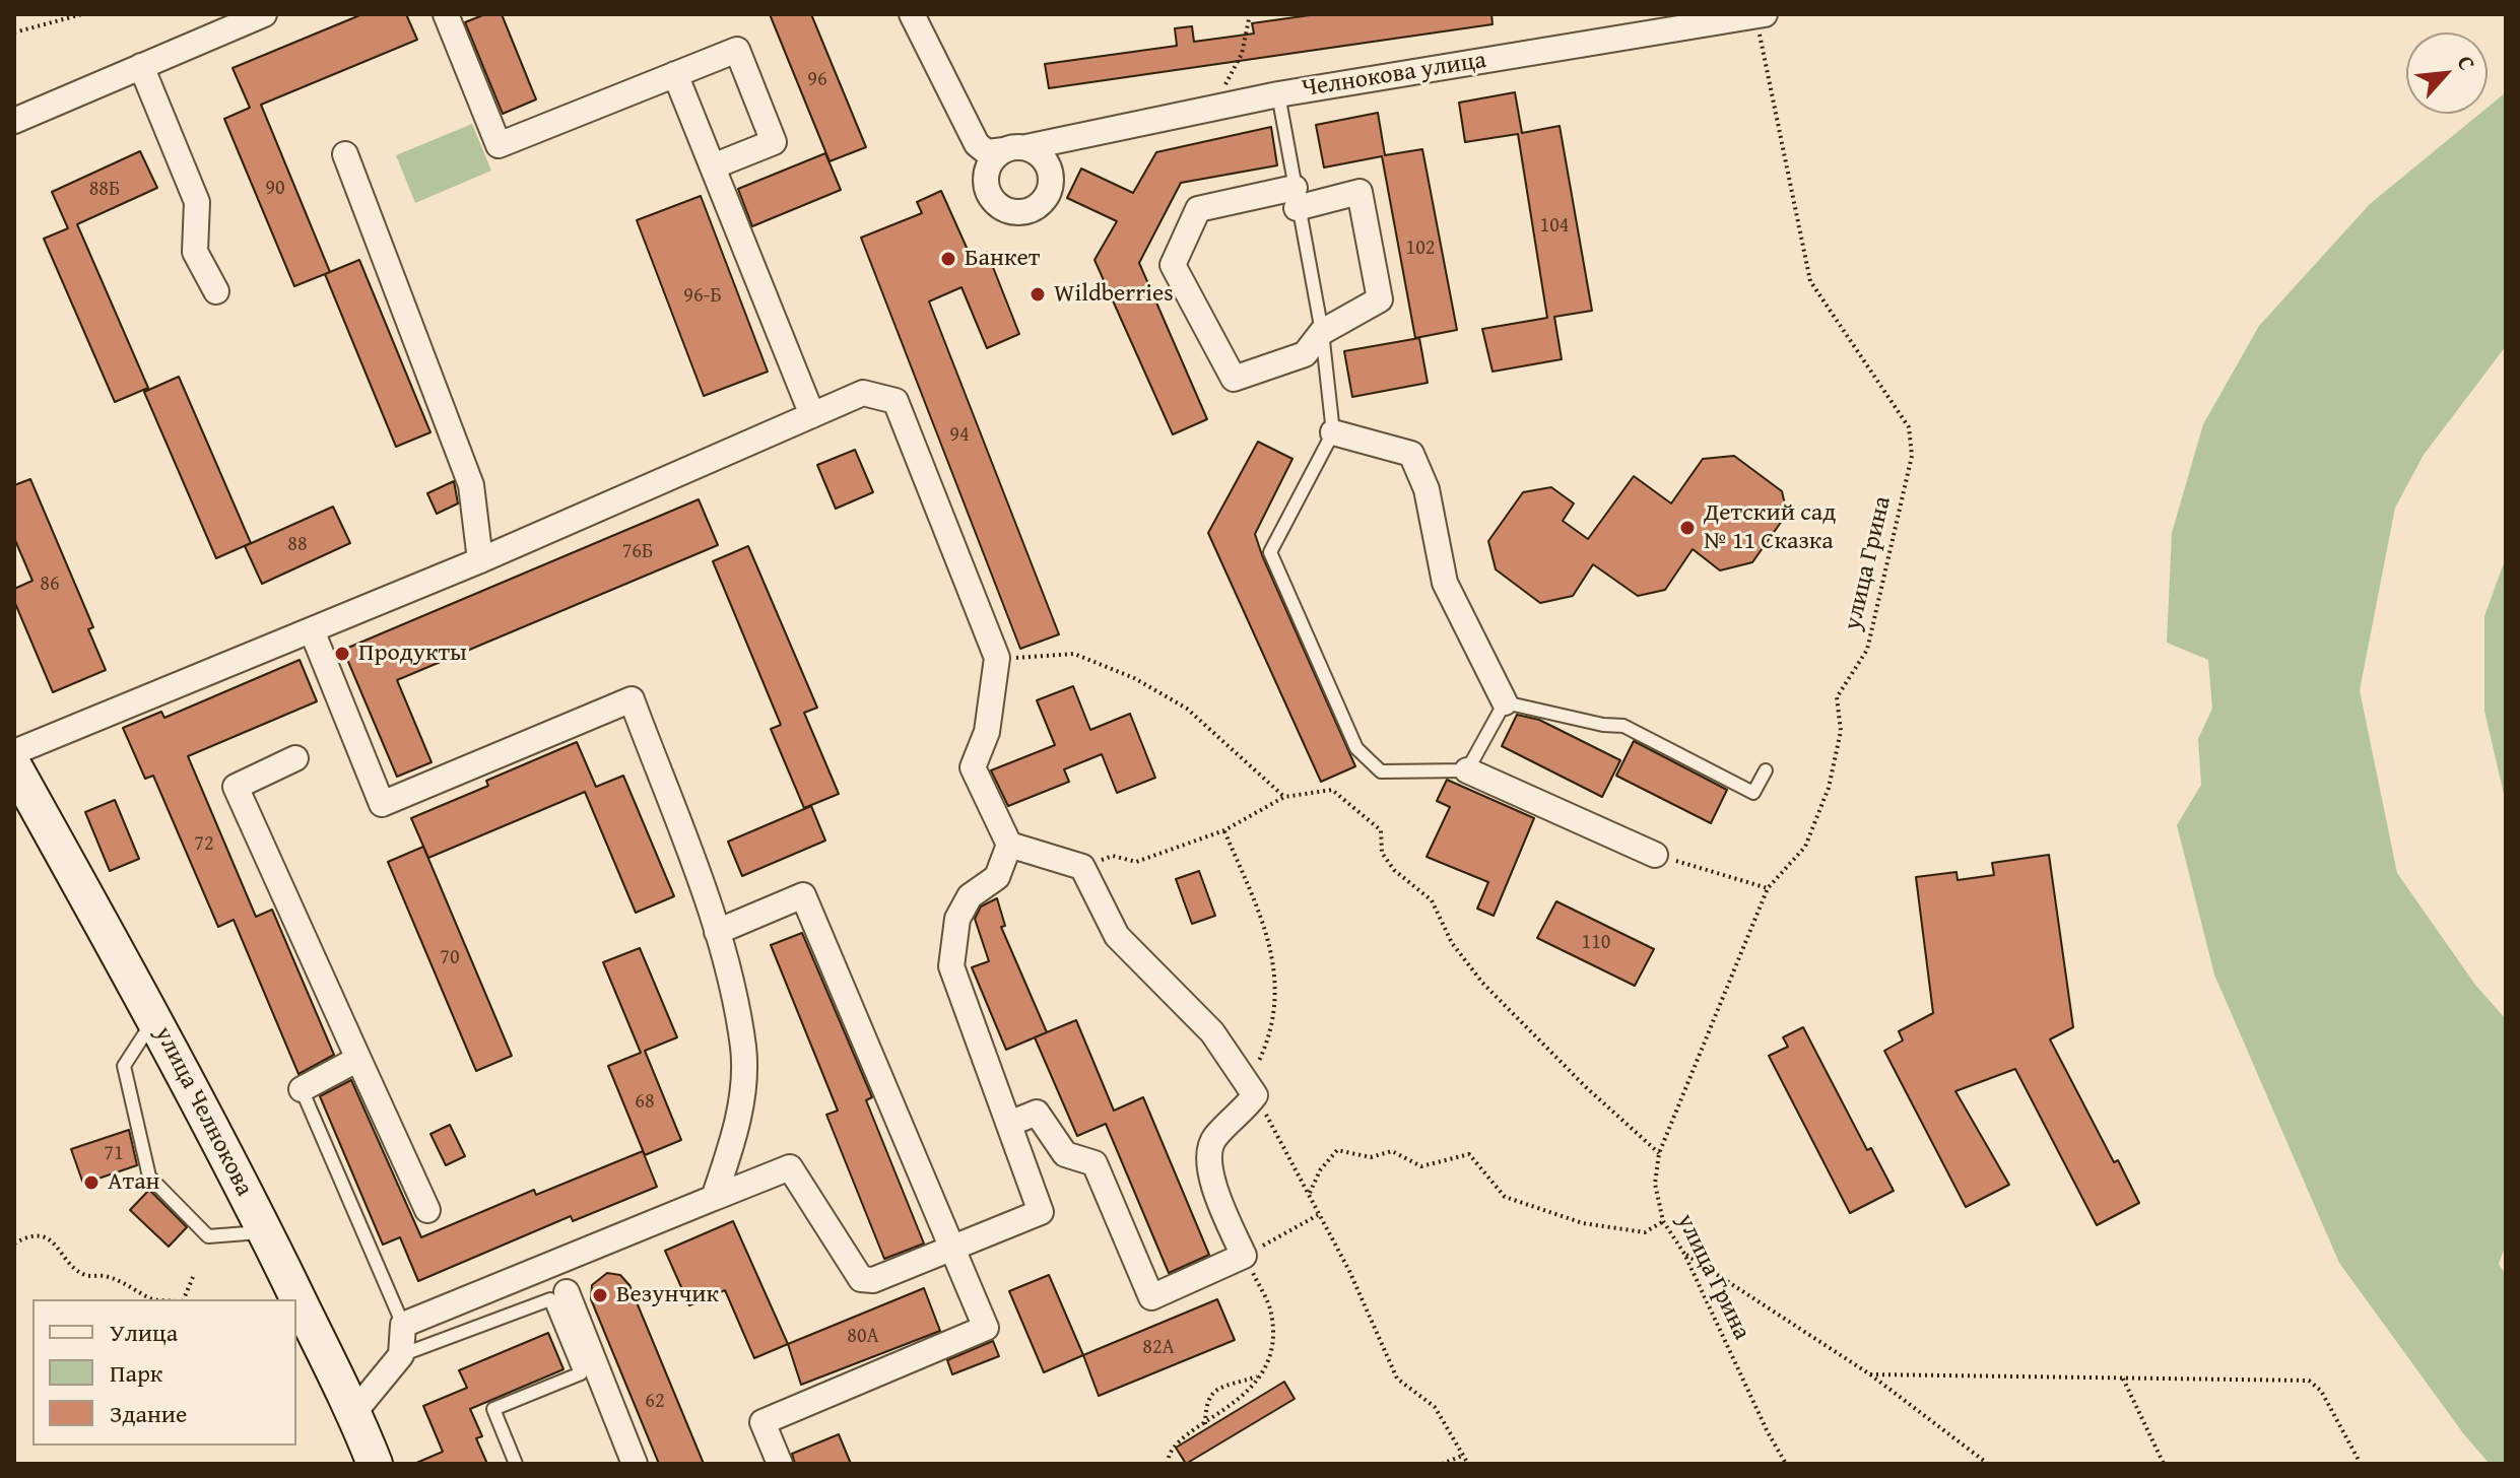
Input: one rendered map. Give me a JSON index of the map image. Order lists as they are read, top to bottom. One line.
{"streets":{"main road":["улица Челнокова"],"street":["Челнокова улица"],"path":["улица Грина"]},"crossings":[["Челнокова улица","улица Грина"]],"places":["Банкет","Wildberries","Детский сад № 11 Сказка","Продукты","Атан","Везунчик"],"house_numbers":["96","90","88Б","104","102","96-Б","94","88","76Б","86","72","110","70","68","71","80А","82А","62"],"legend":["Улица","Парк","Здание"],"north":"top right"}
